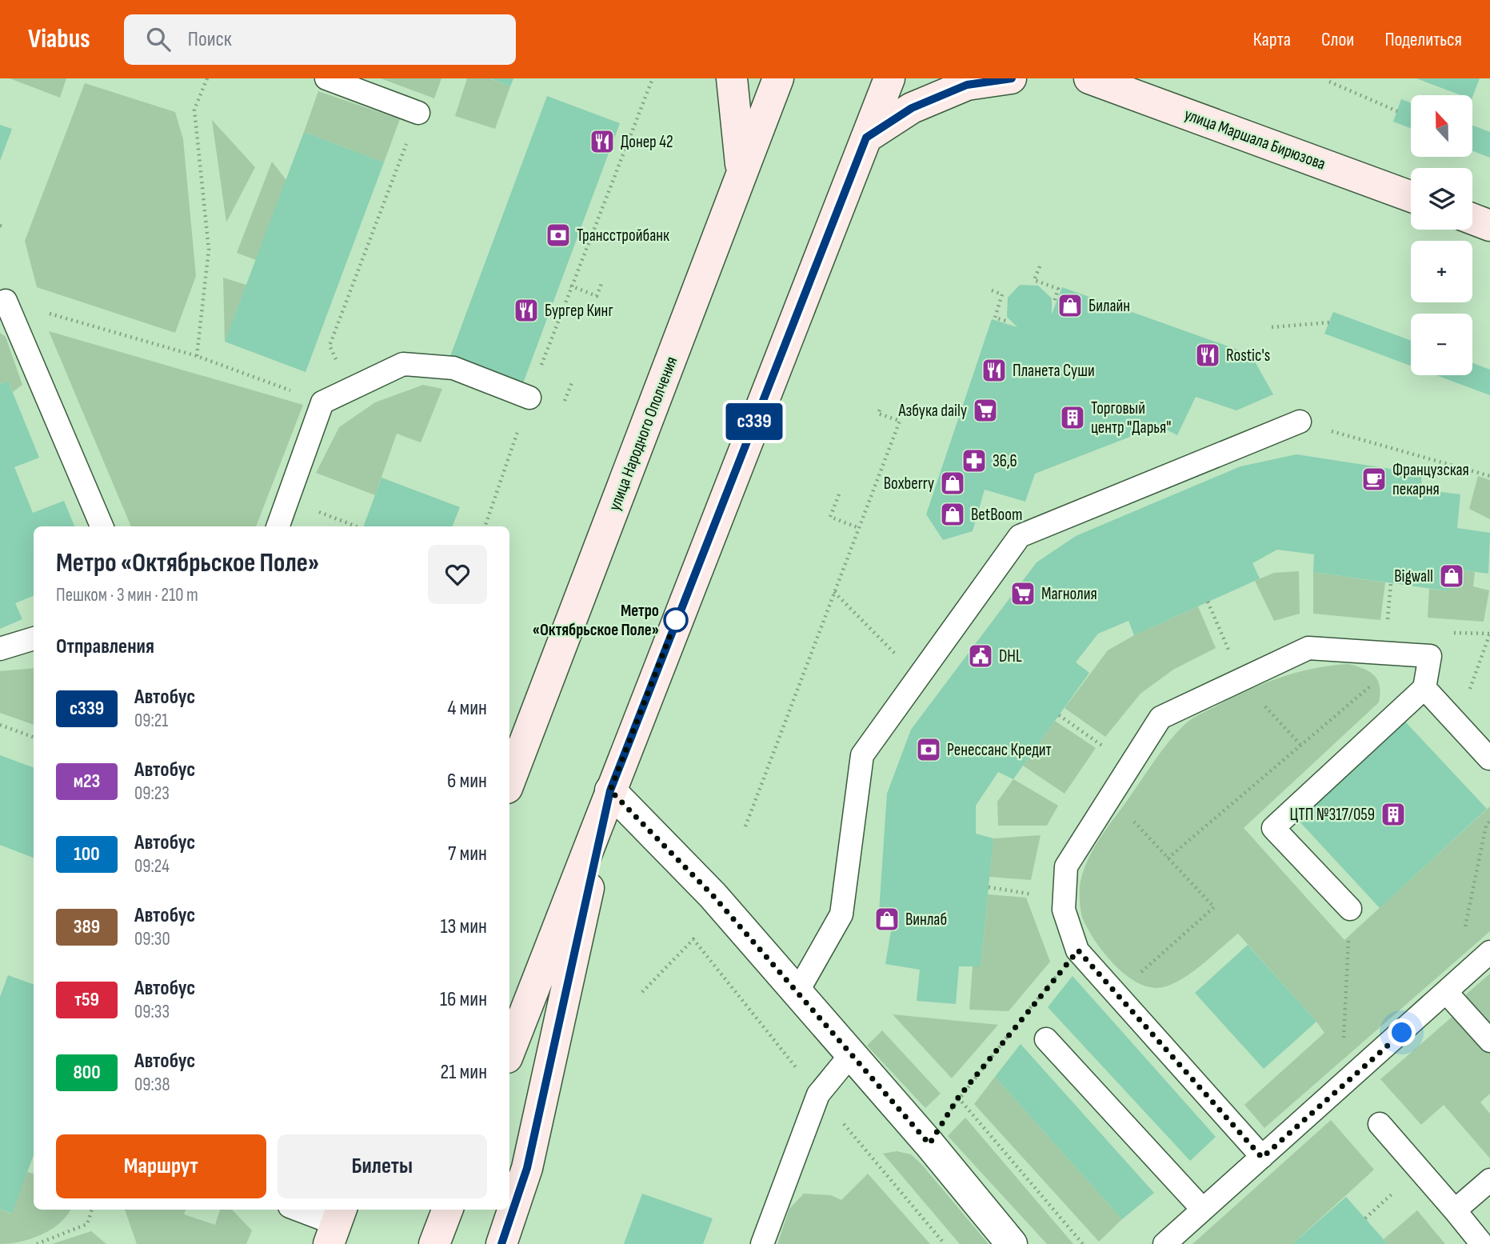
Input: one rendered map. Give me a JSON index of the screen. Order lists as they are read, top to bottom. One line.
{"streets":{"main road":["улица Маршала Бирюзова","улица Народного Ополчения"]},"places":{"restaurant":["Донер 42","Бургер Кинг","Rostic's","Планета Суши"],"bank":["Трансстройбанк","Ренессанс Кредит"],"shop":["Билайн","Boxberry","BetBoom","Bigwall","Винлаб"],"supermarket":["Азбука daily","Магнолия"],"building":["Торговый центр \"Дарья\"","ЦТП №317/059"],"pharmacy":["36,6"],"cafe":["Французская пекарня"],"other":["Метро «Октябрьское Поле»"],"public building":["DHL"]},"lines":["bus line с339"],"north":"top","page":{"header":"Viabus","search":"Поиск","nav":["Карта","Слои","Поделиться"],"on_map":"с339","map_buttons":["+","−"],"heading":[["Метро «Октябрьское Поле»","Пешком · 3 мин · 210 m"],"Отправления"],"list":[{"mark":"с339","name":"Автобус","note":"09:21","value":"4 мин"},{"mark":"м23","name":"Автобус","note":"09:23","value":"6 мин"},{"mark":"100","name":"Автобус","note":"09:24","value":"7 мин"},{"mark":"389","name":"Автобус","note":"09:30","value":"13 мин"},{"mark":"т59","name":"Автобус","note":"09:33","value":"16 мин"},{"mark":"800","name":"Автобус","note":"09:38","value":"21 мин"}],"buttons":["Маршрут","Билеты"]}}
